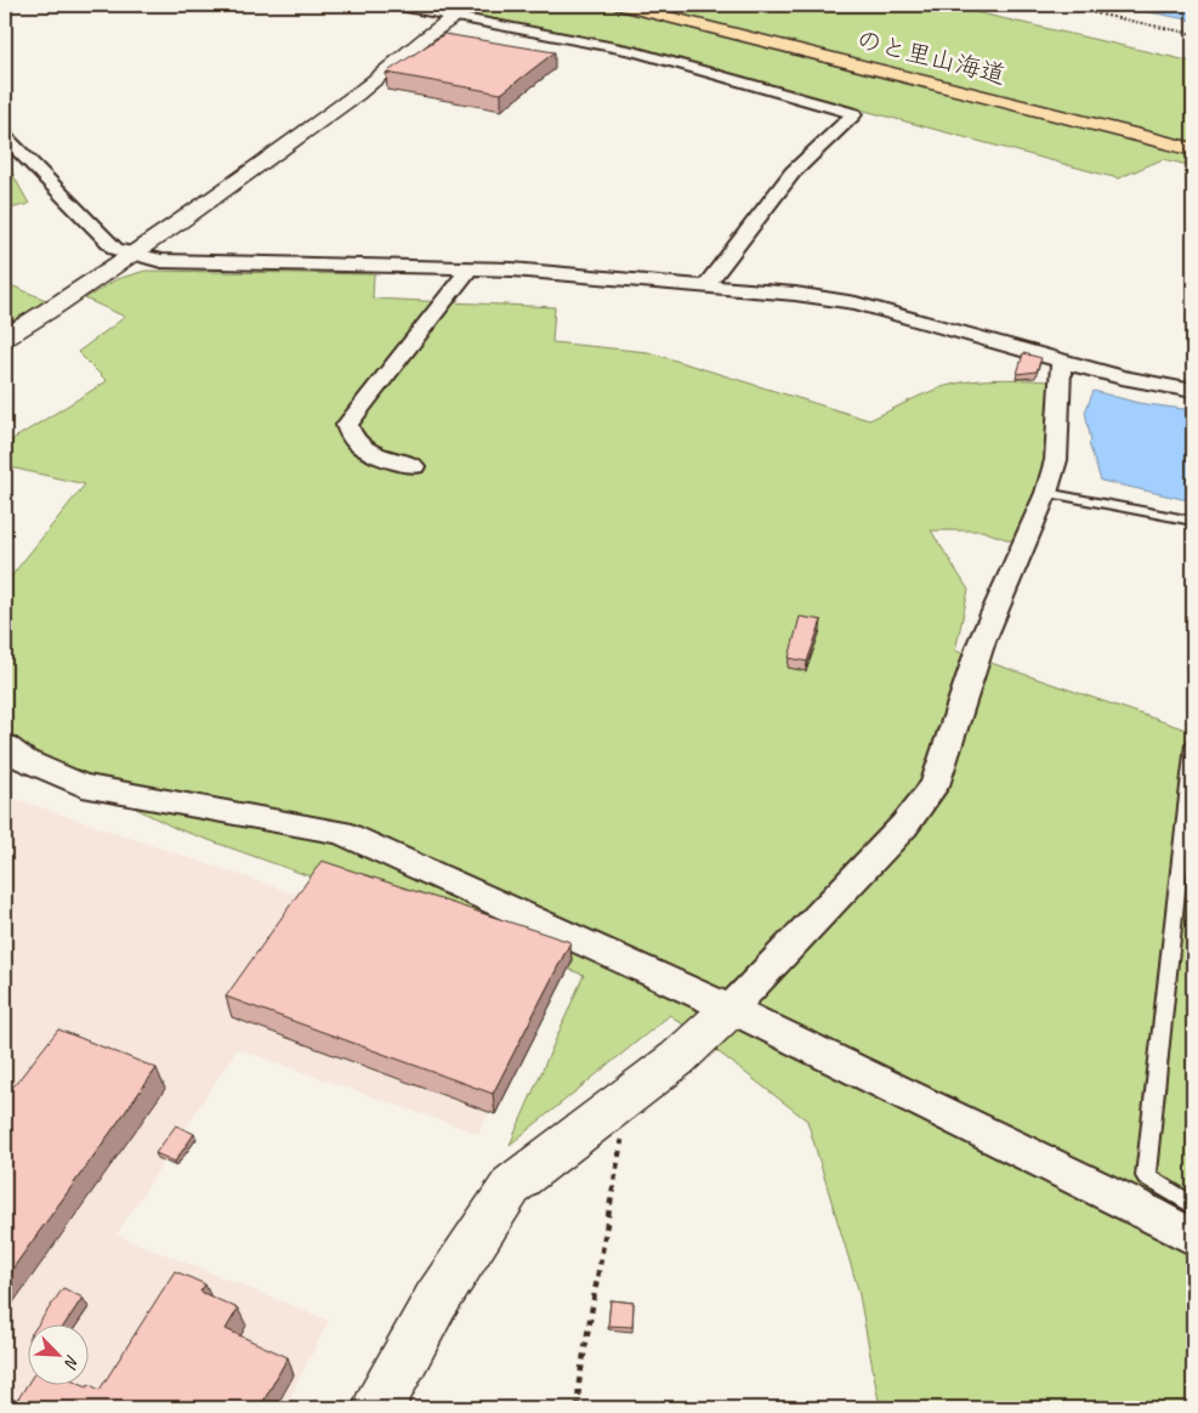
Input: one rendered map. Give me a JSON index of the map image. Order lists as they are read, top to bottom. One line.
{"streets":{"highway":["のと里山海道"]},"north":"bottom right"}
